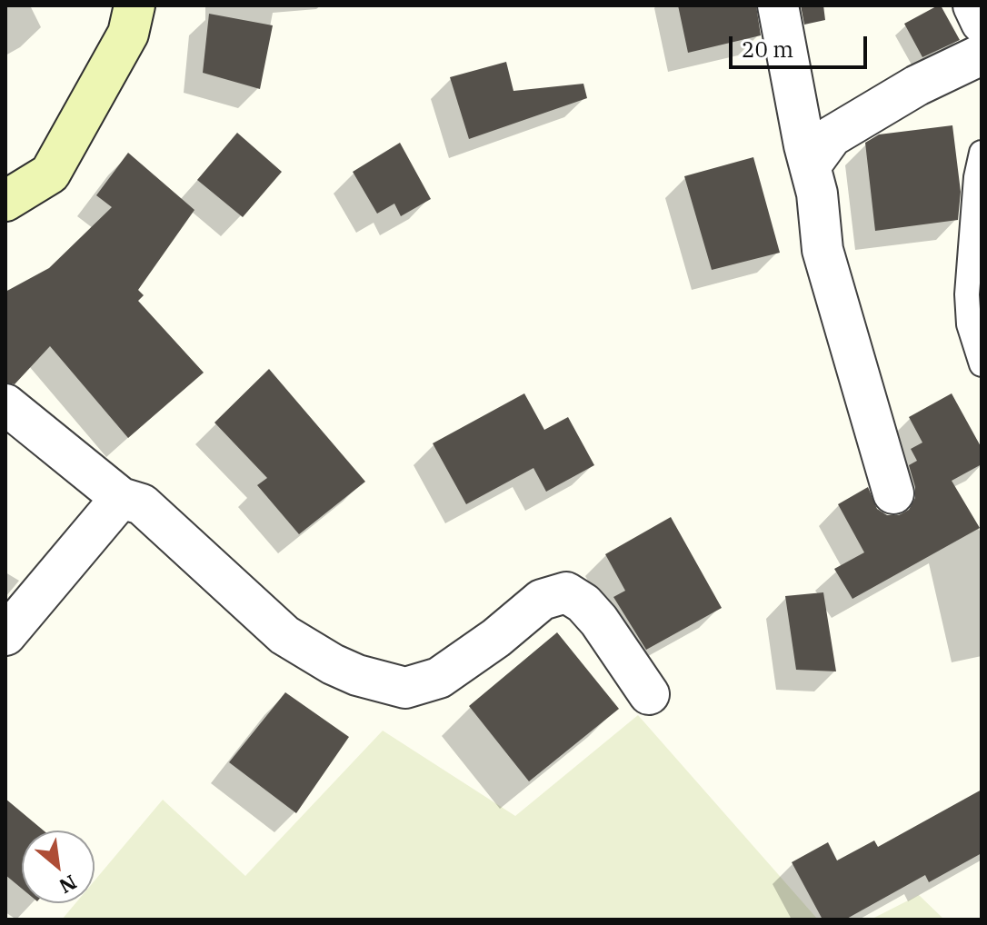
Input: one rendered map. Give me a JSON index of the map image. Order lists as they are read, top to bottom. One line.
{"scale_bar":"20 m","north":"bottom right"}
